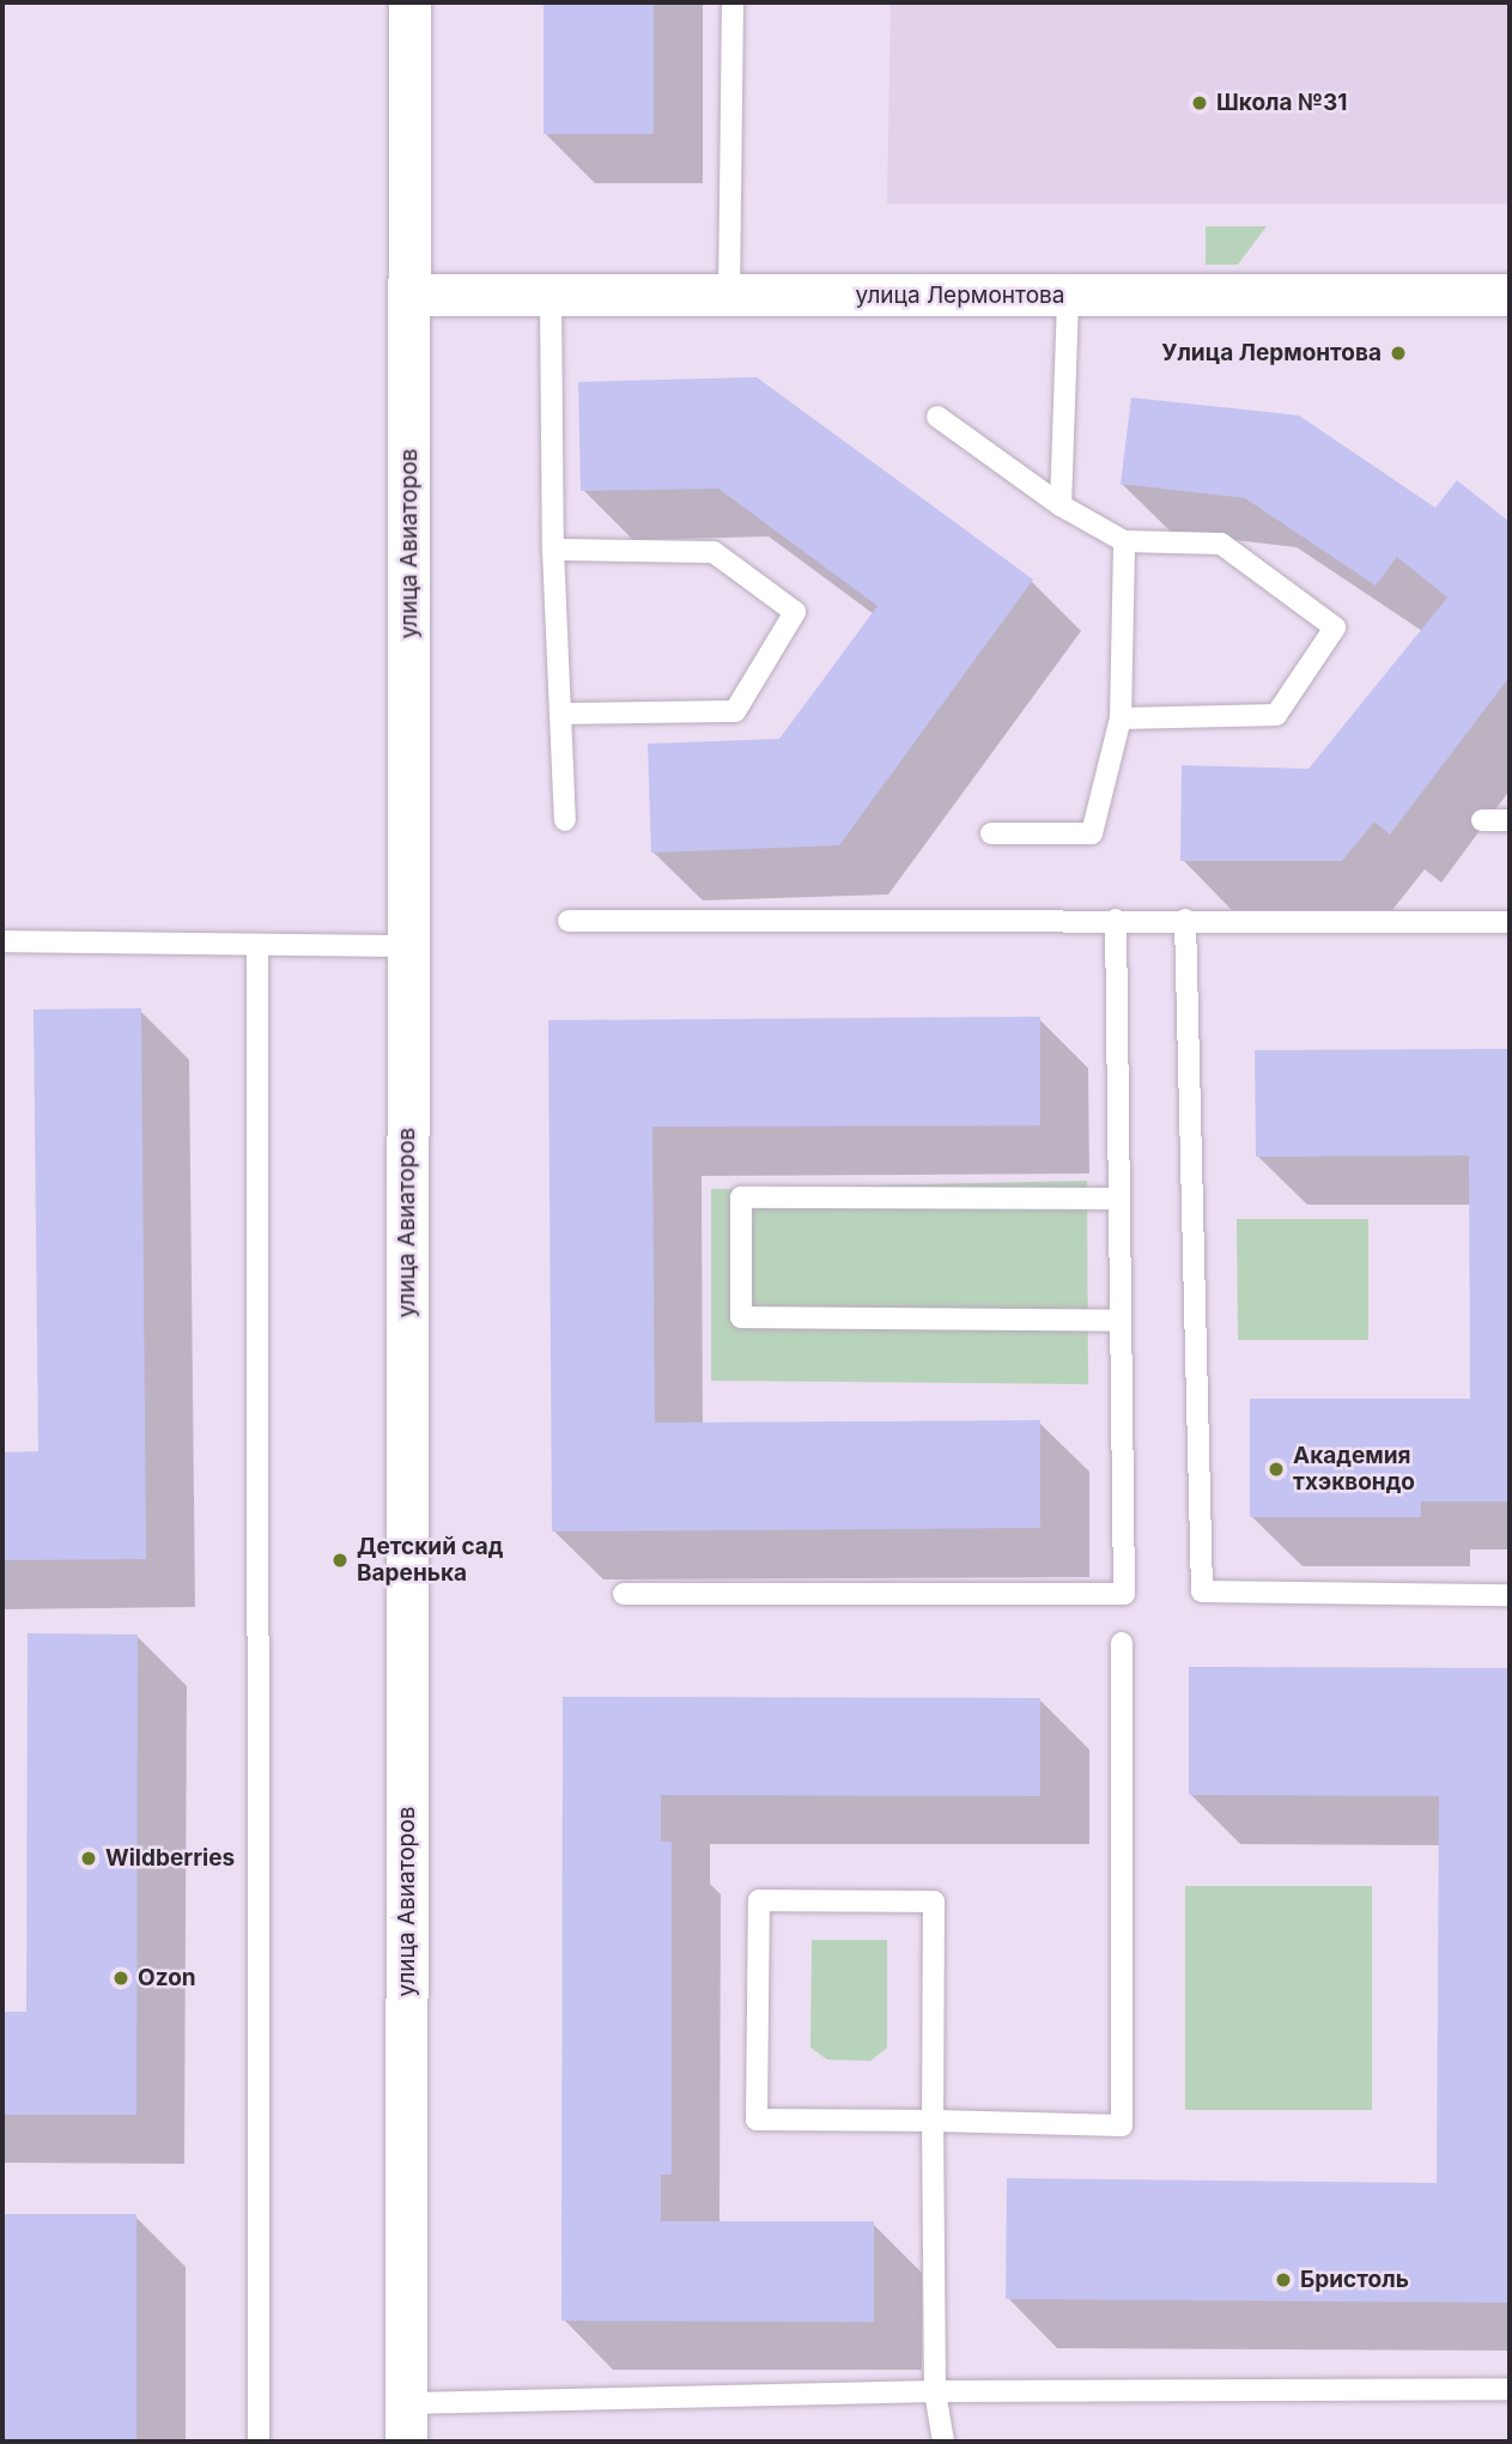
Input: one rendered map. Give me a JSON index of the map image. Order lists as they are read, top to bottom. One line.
{"streets":{"street":["улица Лермонтова","улица Авиаторов"]},"crossings":[["улица Лермонтова","улица Авиаторов"]],"places":["Школа №31","Улица Лермонтова","Академия тхэквондо","Детский сад Варенька","Wildberries","Ozon","Бристоль"]}
